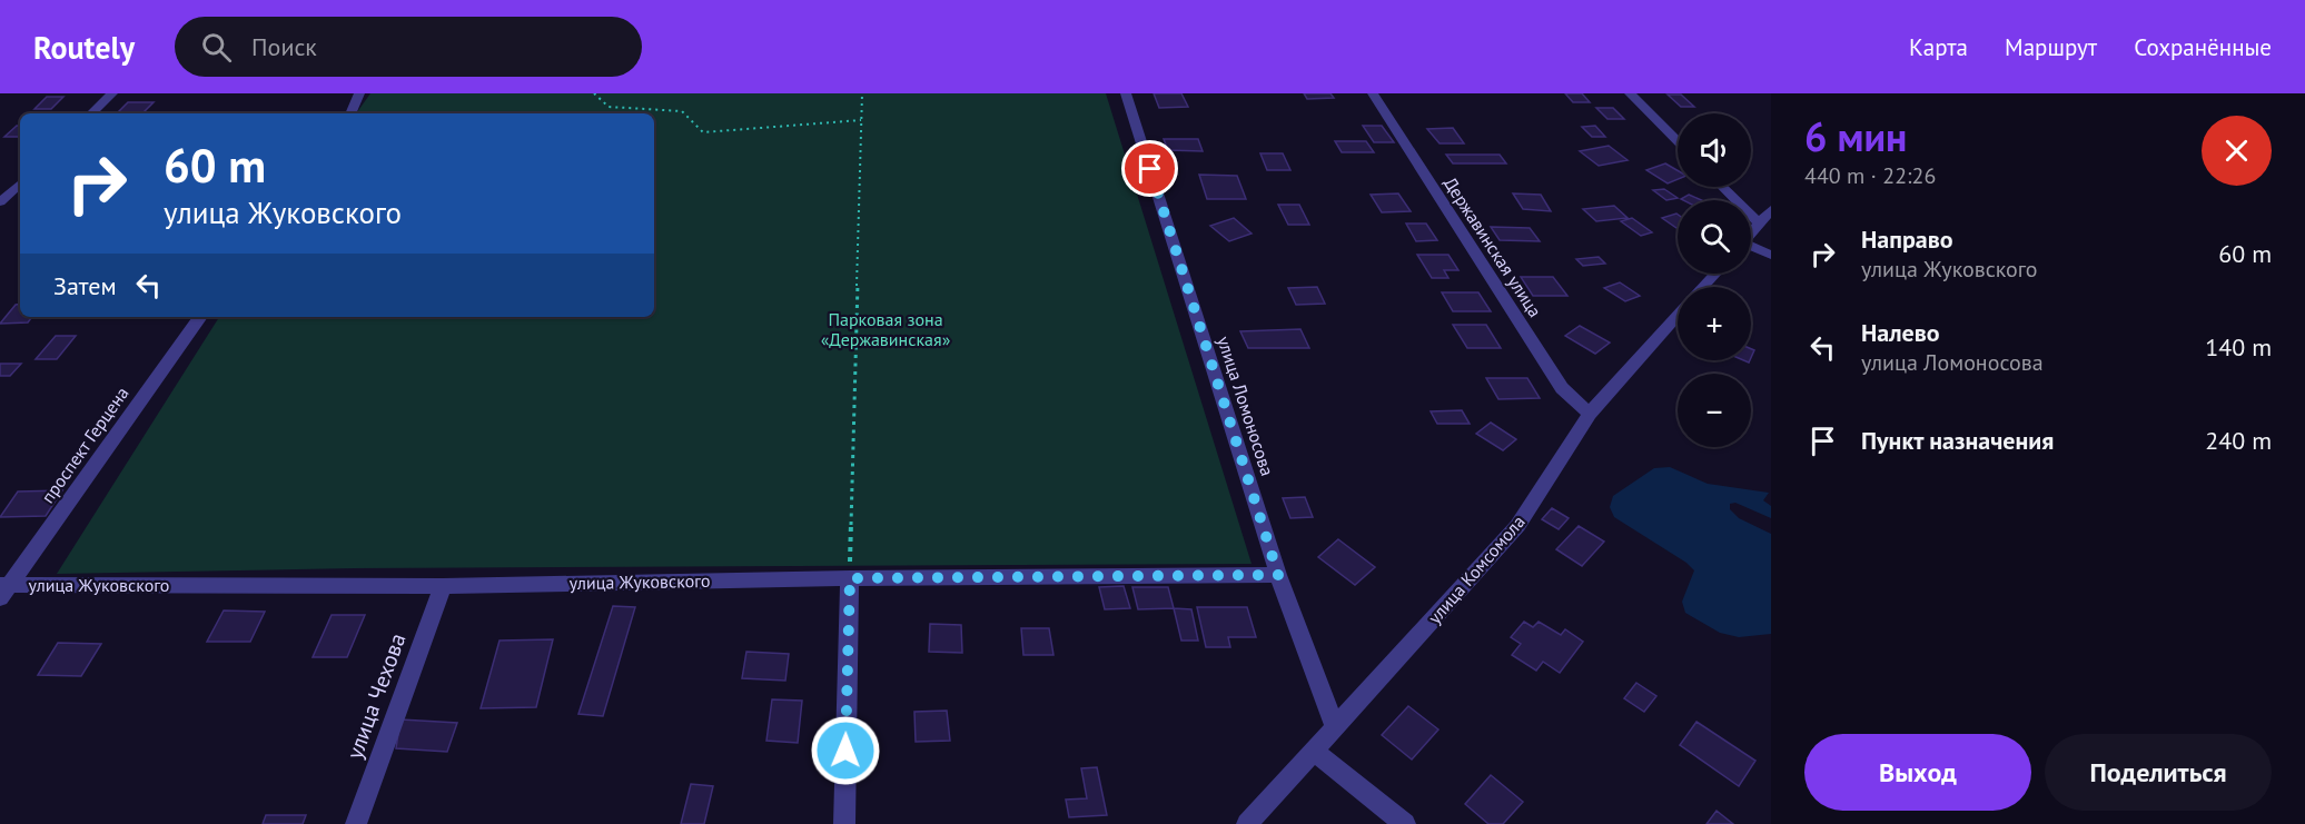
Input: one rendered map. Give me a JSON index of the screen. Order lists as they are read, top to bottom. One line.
{"streets":{"street":["Державинская улица","улица Ломоносова","проспект Герцена","улица Комсомола","улица Жуковского","улица Чехова"]},"crossings":[["Державинская улица","улица Комсомола"],["улица Ломоносова","улица Комсомола"],["улица Ломоносова","улица Жуковского"],["проспект Герцена","улица Жуковского"],["улица Жуковского","улица Чехова"]],"parks":["Парковая зона «Державинская»"],"page":{"header":"Routely","search":"Поиск","nav":["Карта","Маршрут","Сохранённые"],"heading":["6 мин","440 m · 22:26"],"map_buttons":["+","−"],"turn":["60 m","улица Жуковского"],"list":[{"name":"Направо","note":"улица Жуковского","value":"60 m"},{"name":"Налево","note":"улица Ломоносова","value":"140 m"},{"name":"Пункт назначения","value":"240 m"}],"then":"Затем","buttons":["Выход","Поделиться"]}}
